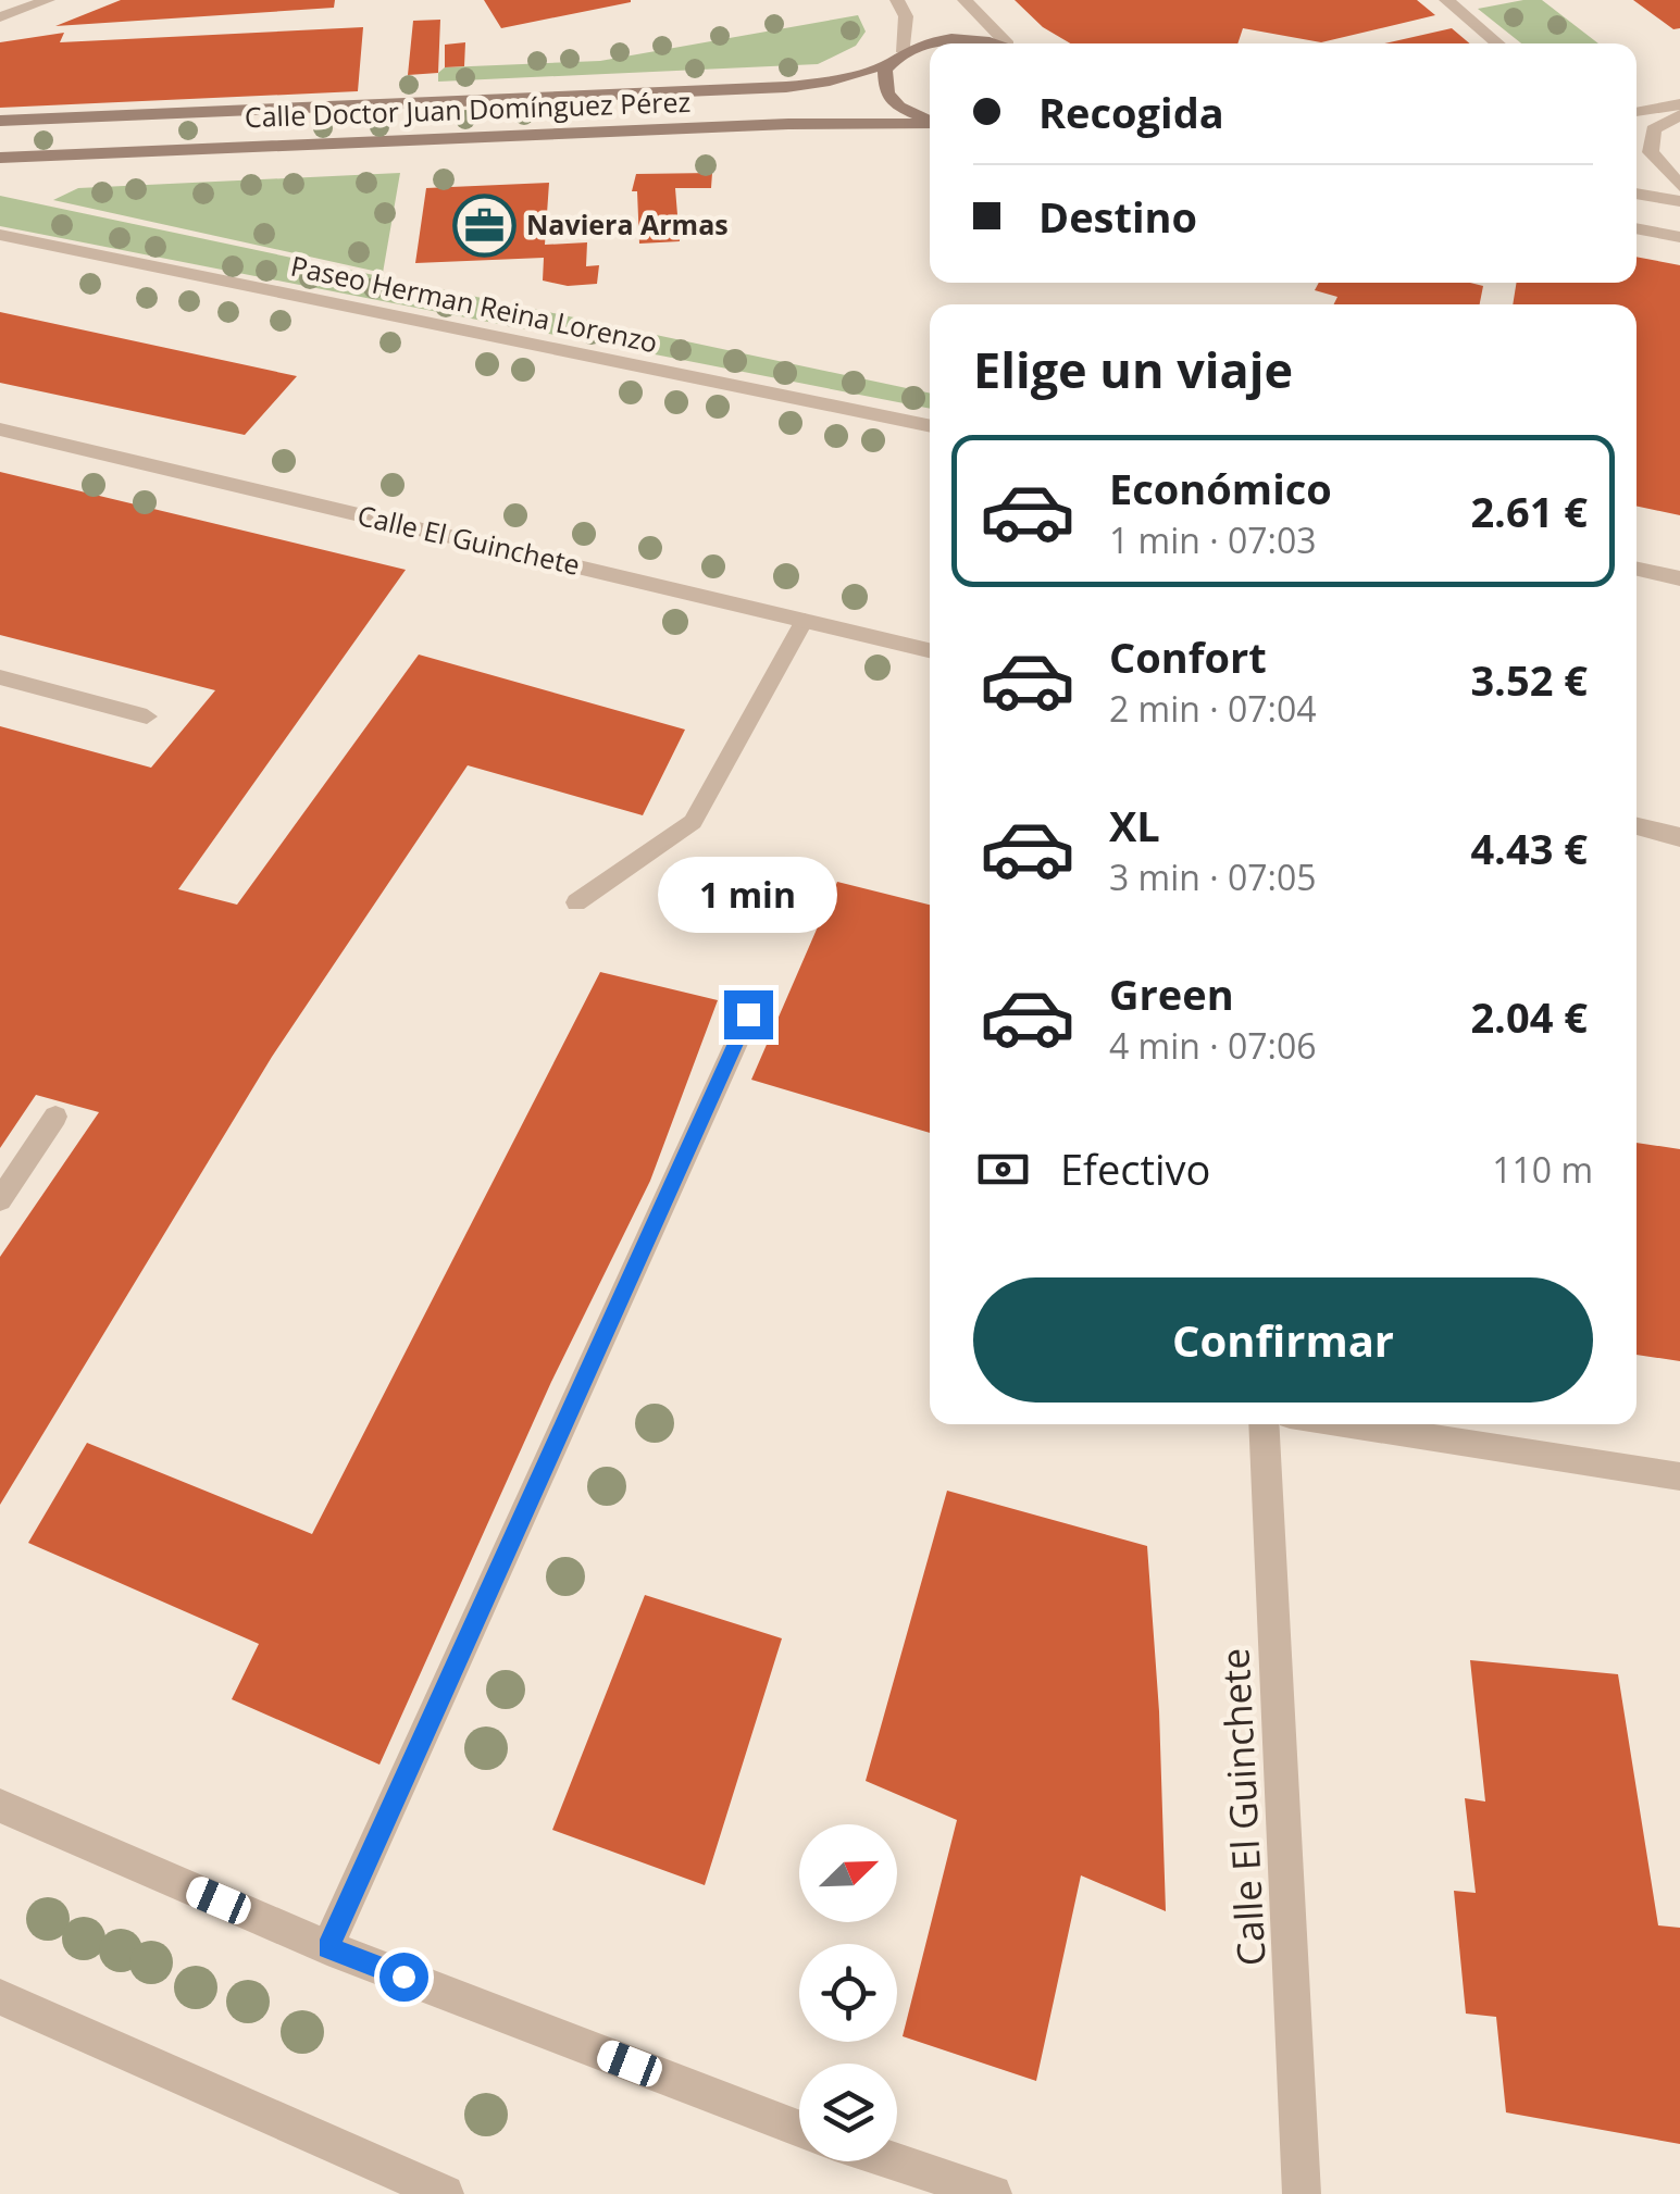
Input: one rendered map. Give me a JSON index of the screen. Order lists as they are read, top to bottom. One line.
{"streets":{"street":["Calle Doctor Juan Domínguez Pérez","Paseo Herman Reina Lorenzo","Calle El Guinchete"]},"places":{"office":["Naviera Armas"]},"north":"top right","page":{"banner":["Recogida","Destino"],"heading":"Elige un viaje","list":[{"name":"Económico","note":"1 min · 07:03","value":"2.61 €"},{"name":"Confort","note":"2 min · 07:04","value":"3.52 €"},{"name":"XL","note":"3 min · 07:05","value":"4.43 €"},{"name":"Green","note":"4 min · 07:06","value":"2.04 €"}],"bubble":"1 min","pay":["Efectivo","110 m"],"buttons":"Confirmar"}}
